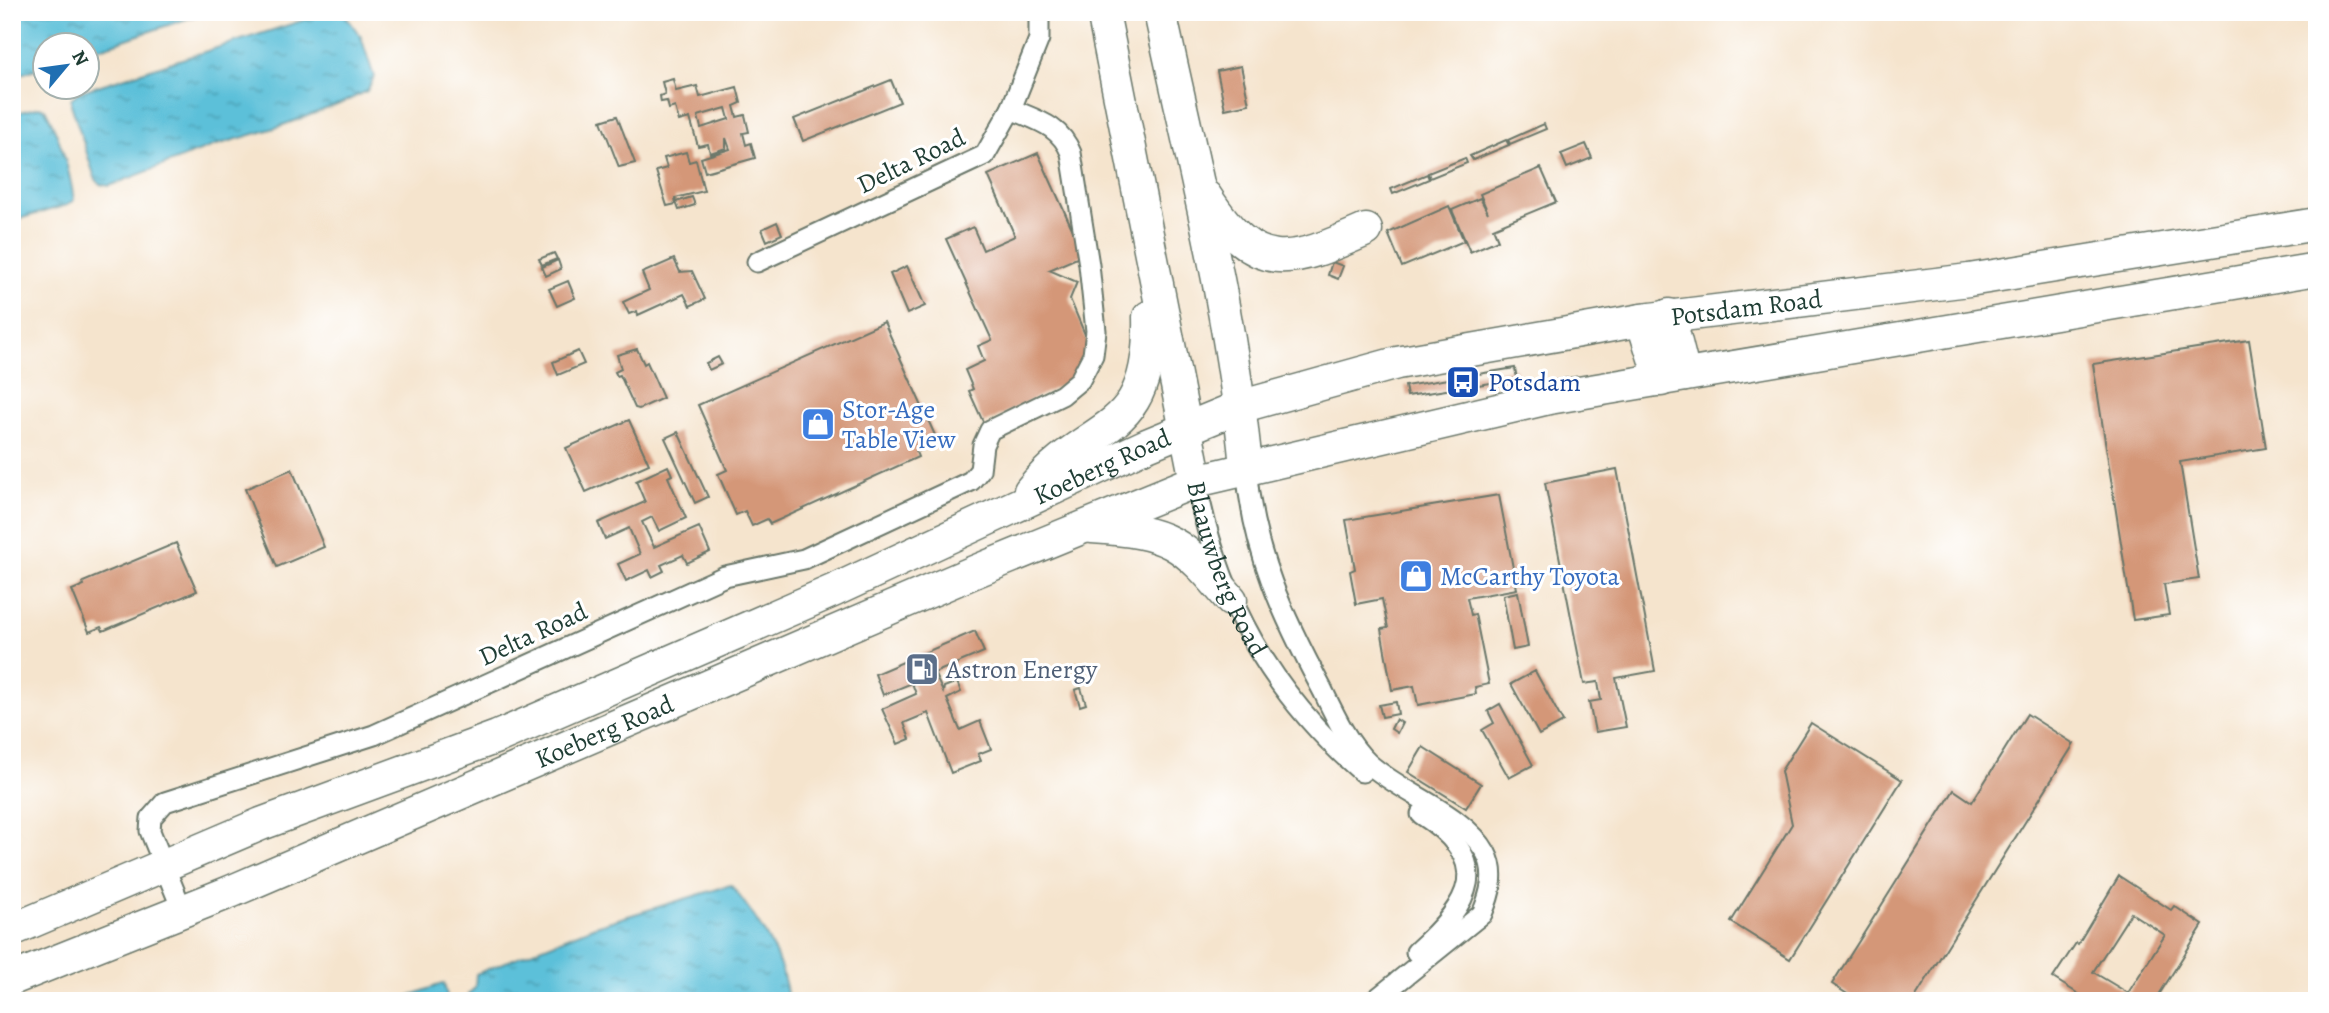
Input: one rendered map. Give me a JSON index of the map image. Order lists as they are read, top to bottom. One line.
{"streets":{"main road":["Potsdam Road","Koeberg Road","Blaauwberg Road"],"street":["Delta Road"]},"crossings":[["Delta Road","Koeberg Road"],["Potsdam Road","Koeberg Road"],["Potsdam Road","Blaauwberg Road"],["Koeberg Road","Blaauwberg Road"]],"places":{"bus stop":["Potsdam"],"shop":["Stor-Age Table View","McCarthy Toyota"],"fuel station":["Astron Energy"]},"north":"top right"}
